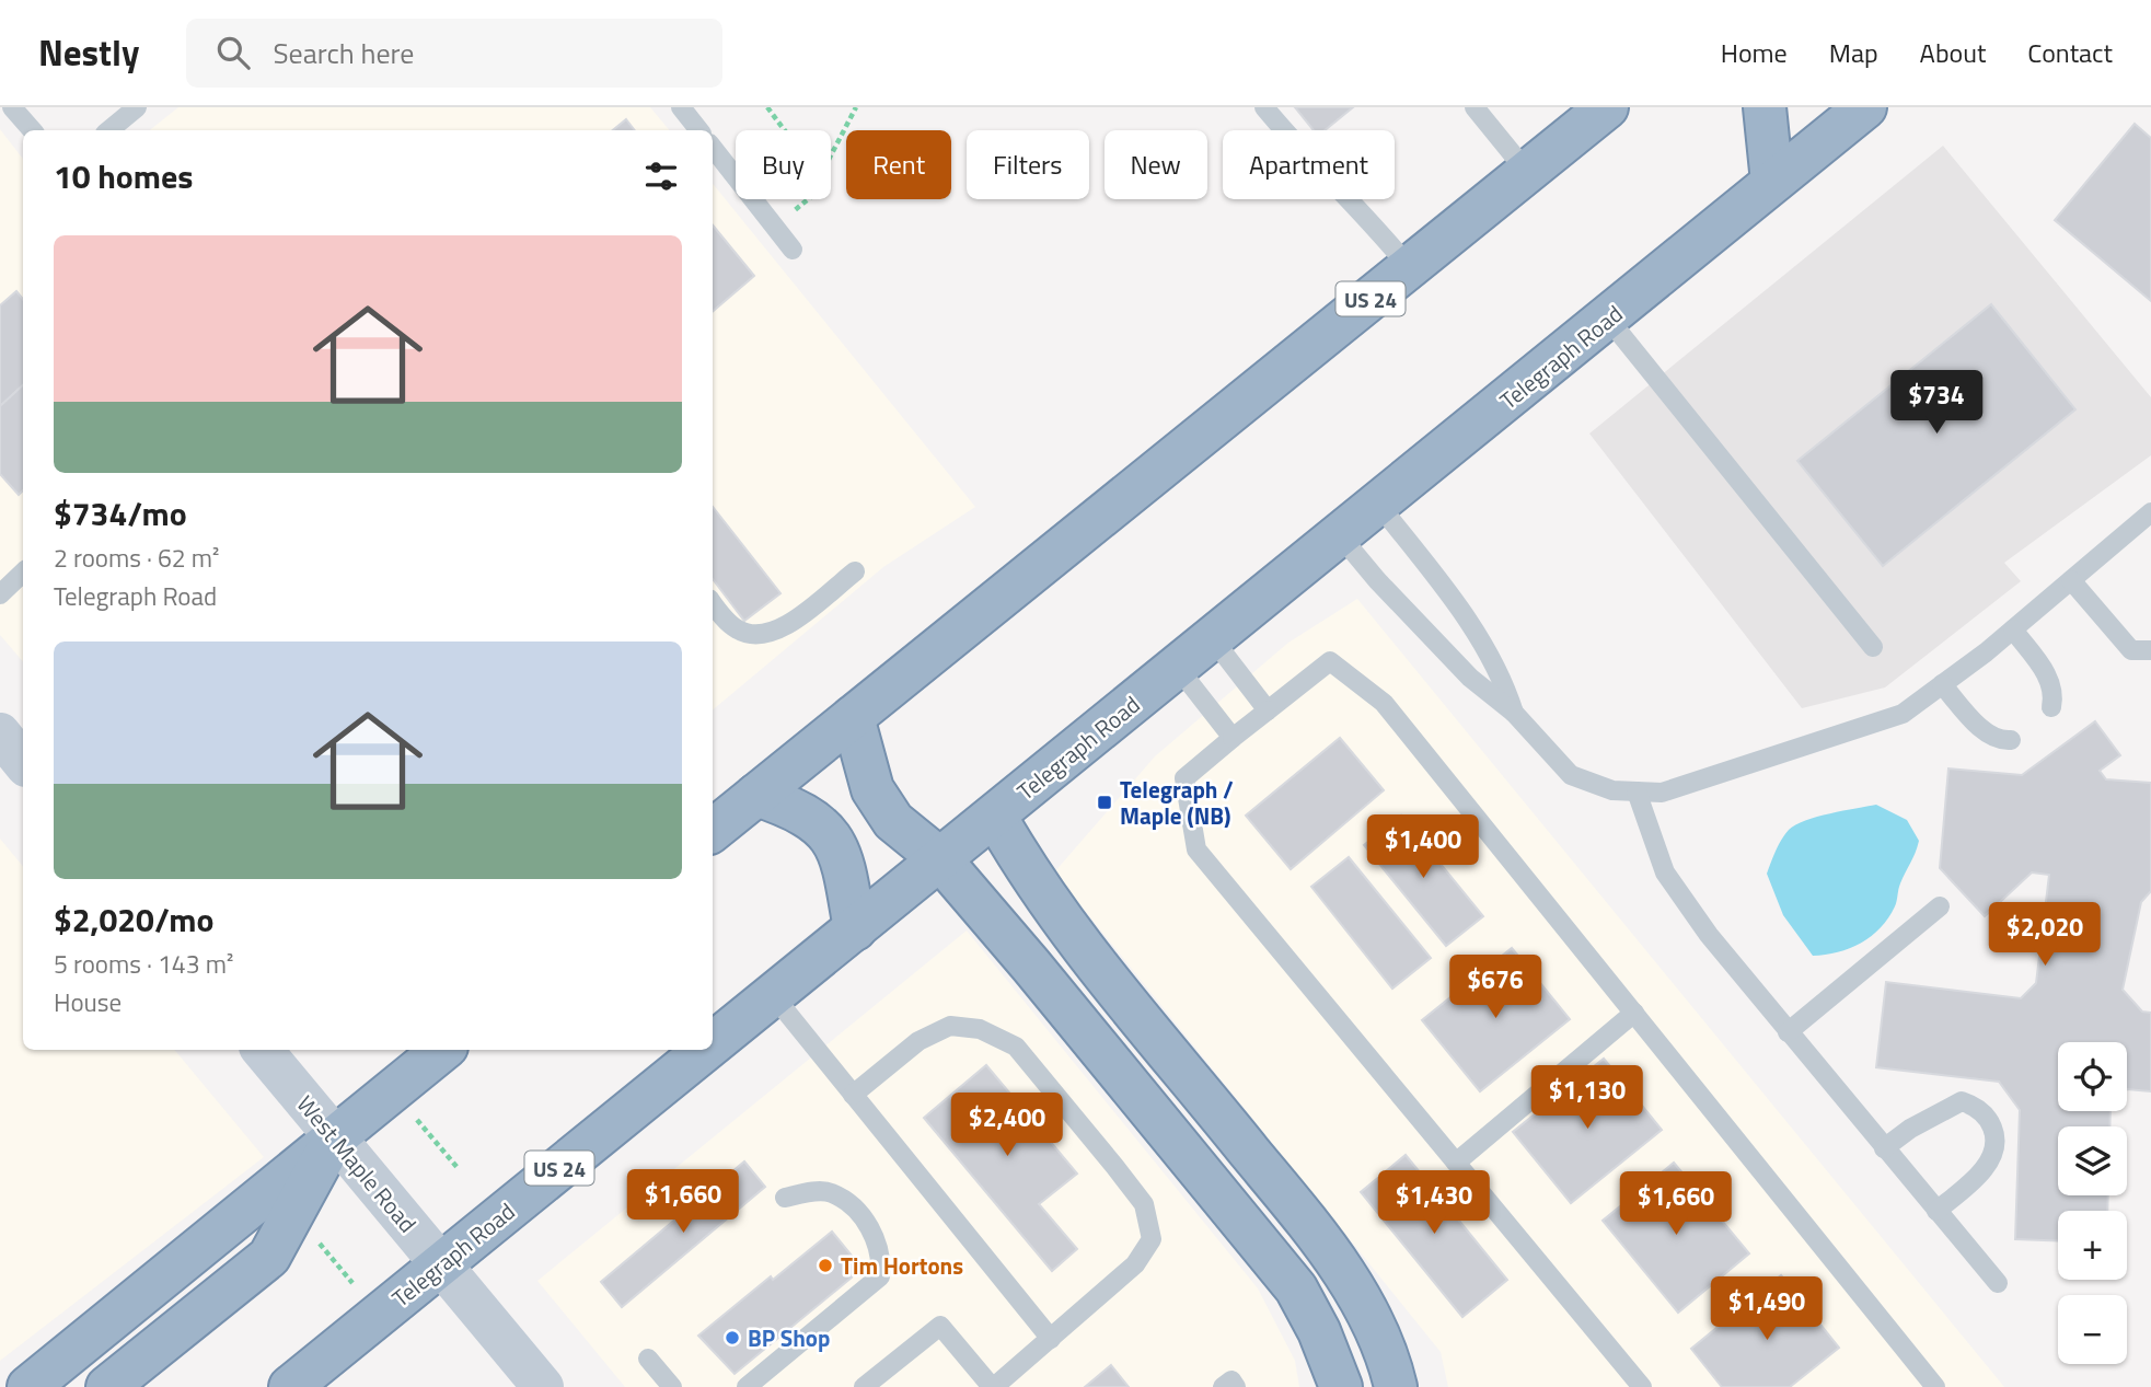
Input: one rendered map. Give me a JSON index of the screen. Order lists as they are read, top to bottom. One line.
{"streets":{"highway":["US 24","Telegraph Road"],"main road":["West Maple Road"]},"crossings":[["Telegraph Road","West Maple Road"]],"places":{"transit":["Telegraph / Maple (NB)"],"other":["Tim Hortons","BP Shop"]},"page":{"header":"Nestly","search":"Search here","nav":["Home","Map","About","Contact"],"chip":["Buy","Rent","Filters","New","Apartment"],"heading":"10 homes","list":[{"name":"$734/mo","note":"2 rooms · 62 m² · Telegraph Road"},{"name":"$2,020/mo","note":"5 rooms · 143 m² · House"}],"price":["$734","$1,400","$2,020","$676","$1,130","$2,400","$1,660","$1,430","$1,660","$1,490"],"map_buttons":["+","−"]}}
